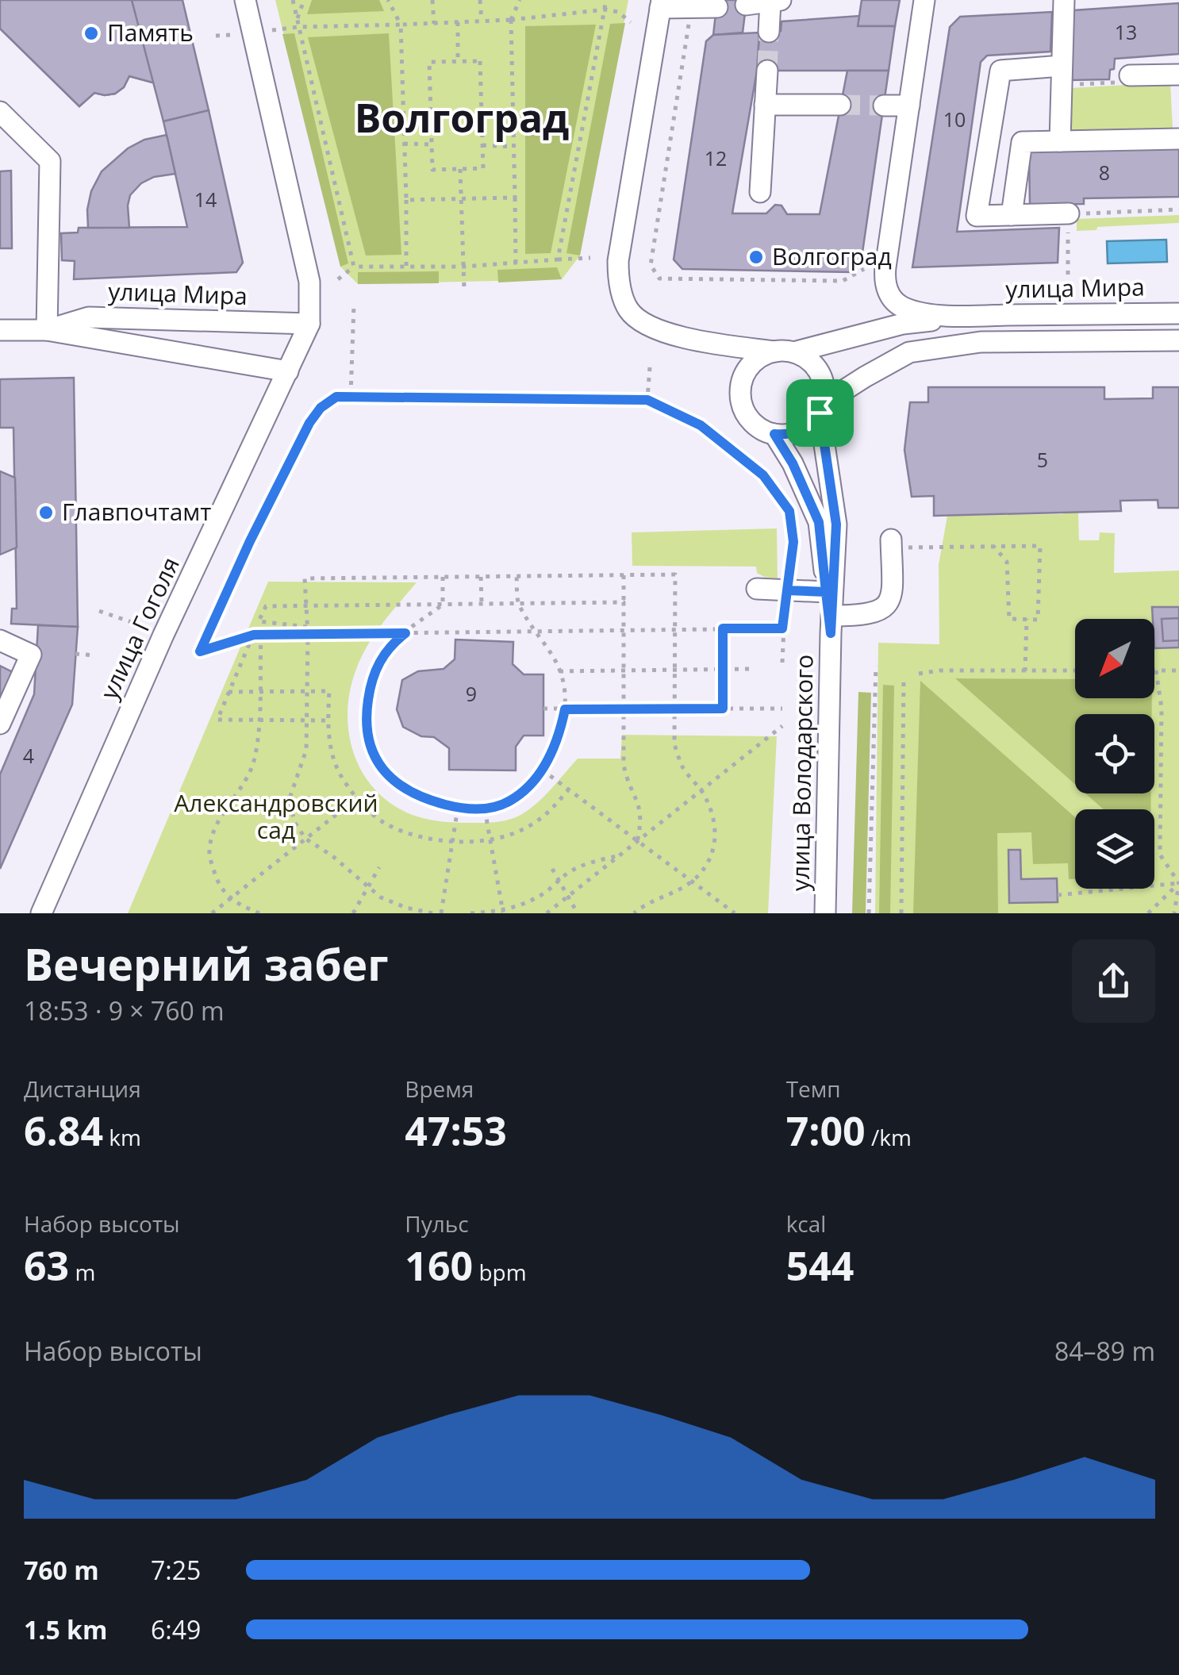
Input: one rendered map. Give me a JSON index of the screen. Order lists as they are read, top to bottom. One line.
{"streets":{"street":["улица Мира","улица Гоголя","улица Володарского"]},"crossings":[["улица Мира","улица Гоголя"]],"districts":["Волгоград"],"parks":["Александровский сад"],"places":["Память","Волгоград","Главпочтамт"],"house_numbers":["13","10","12","8","14","5","9","4"],"north":"bottom left","page":{"heading":["Вечерний забег","18:53 · 9 × 760 m"],"stats":[["Дистанция","6.84 km"],["Время","47:53"],["Темп","7:00 /km"],["Набор высоты","63 m"],["Пульс","160 bpm"],["kcal","544"]],"chart":["Набор высоты","84–89 m"],"list":[{"name":"760 m","note":"7:25"},{"name":"1.5 km","note":"6:49"}]}}
